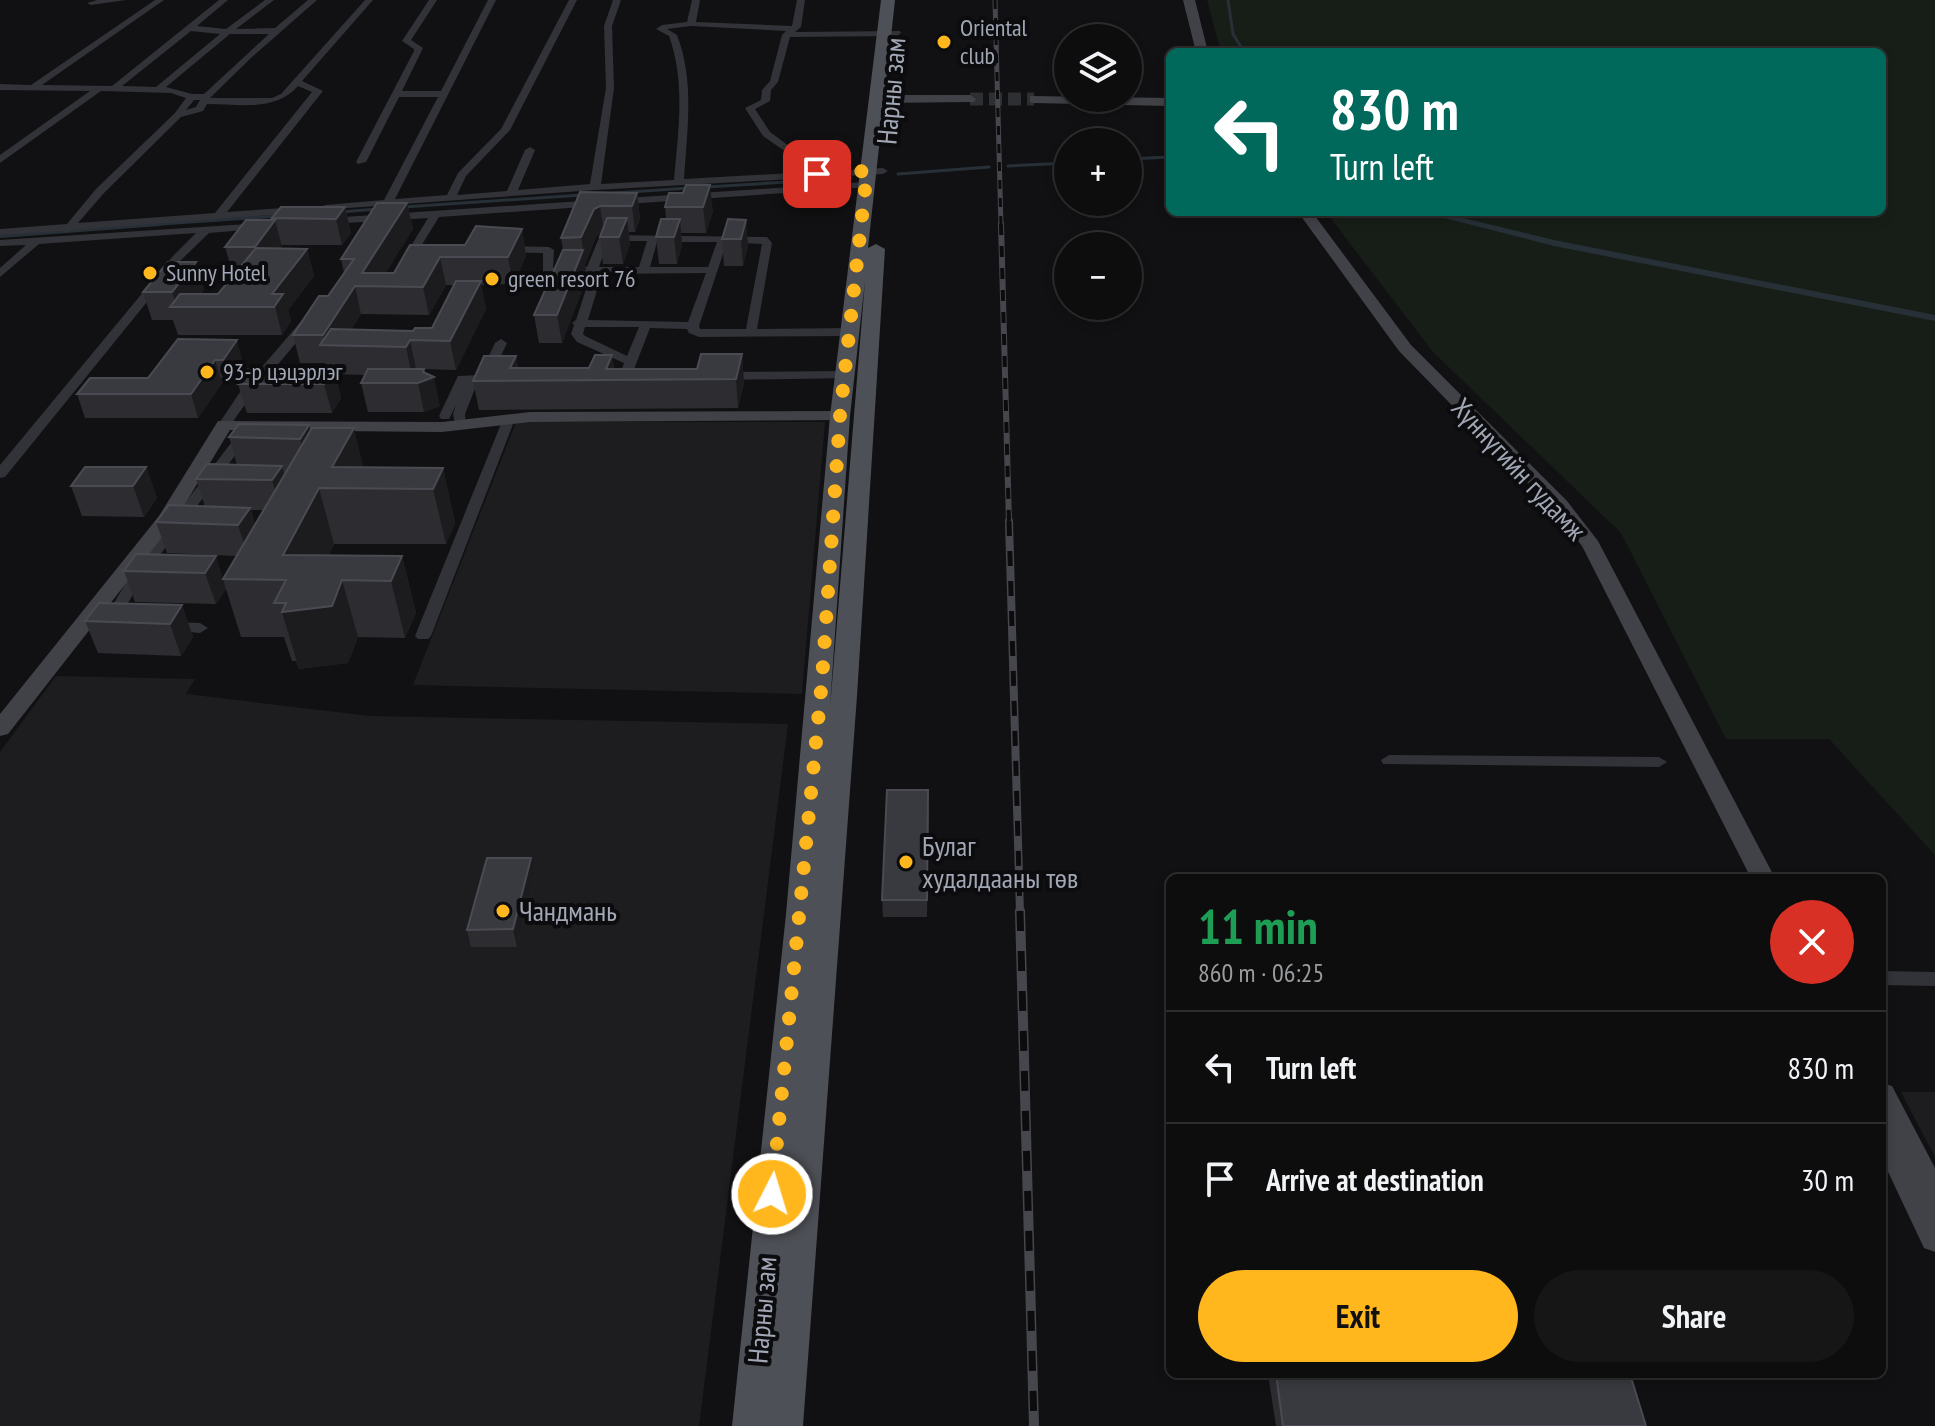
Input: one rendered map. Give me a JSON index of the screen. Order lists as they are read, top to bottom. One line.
{"streets":{"main road":["Нарны зам","Хүннүгийн гудамж"]},"places":["Oriental club","Sunny Hotel","green resort 76","93-р цэцэрлэг","Булаг худалдааны төв","Чандмань"],"page":{"map_buttons":["+","−"],"turn":["830 m","Turn left"],"heading":["11 min","860 m · 06:25"],"list":[{"name":"Turn left","value":"830 m"},{"name":"Arrive at destination","value":"30 m"}],"buttons":["Exit","Share"]}}
